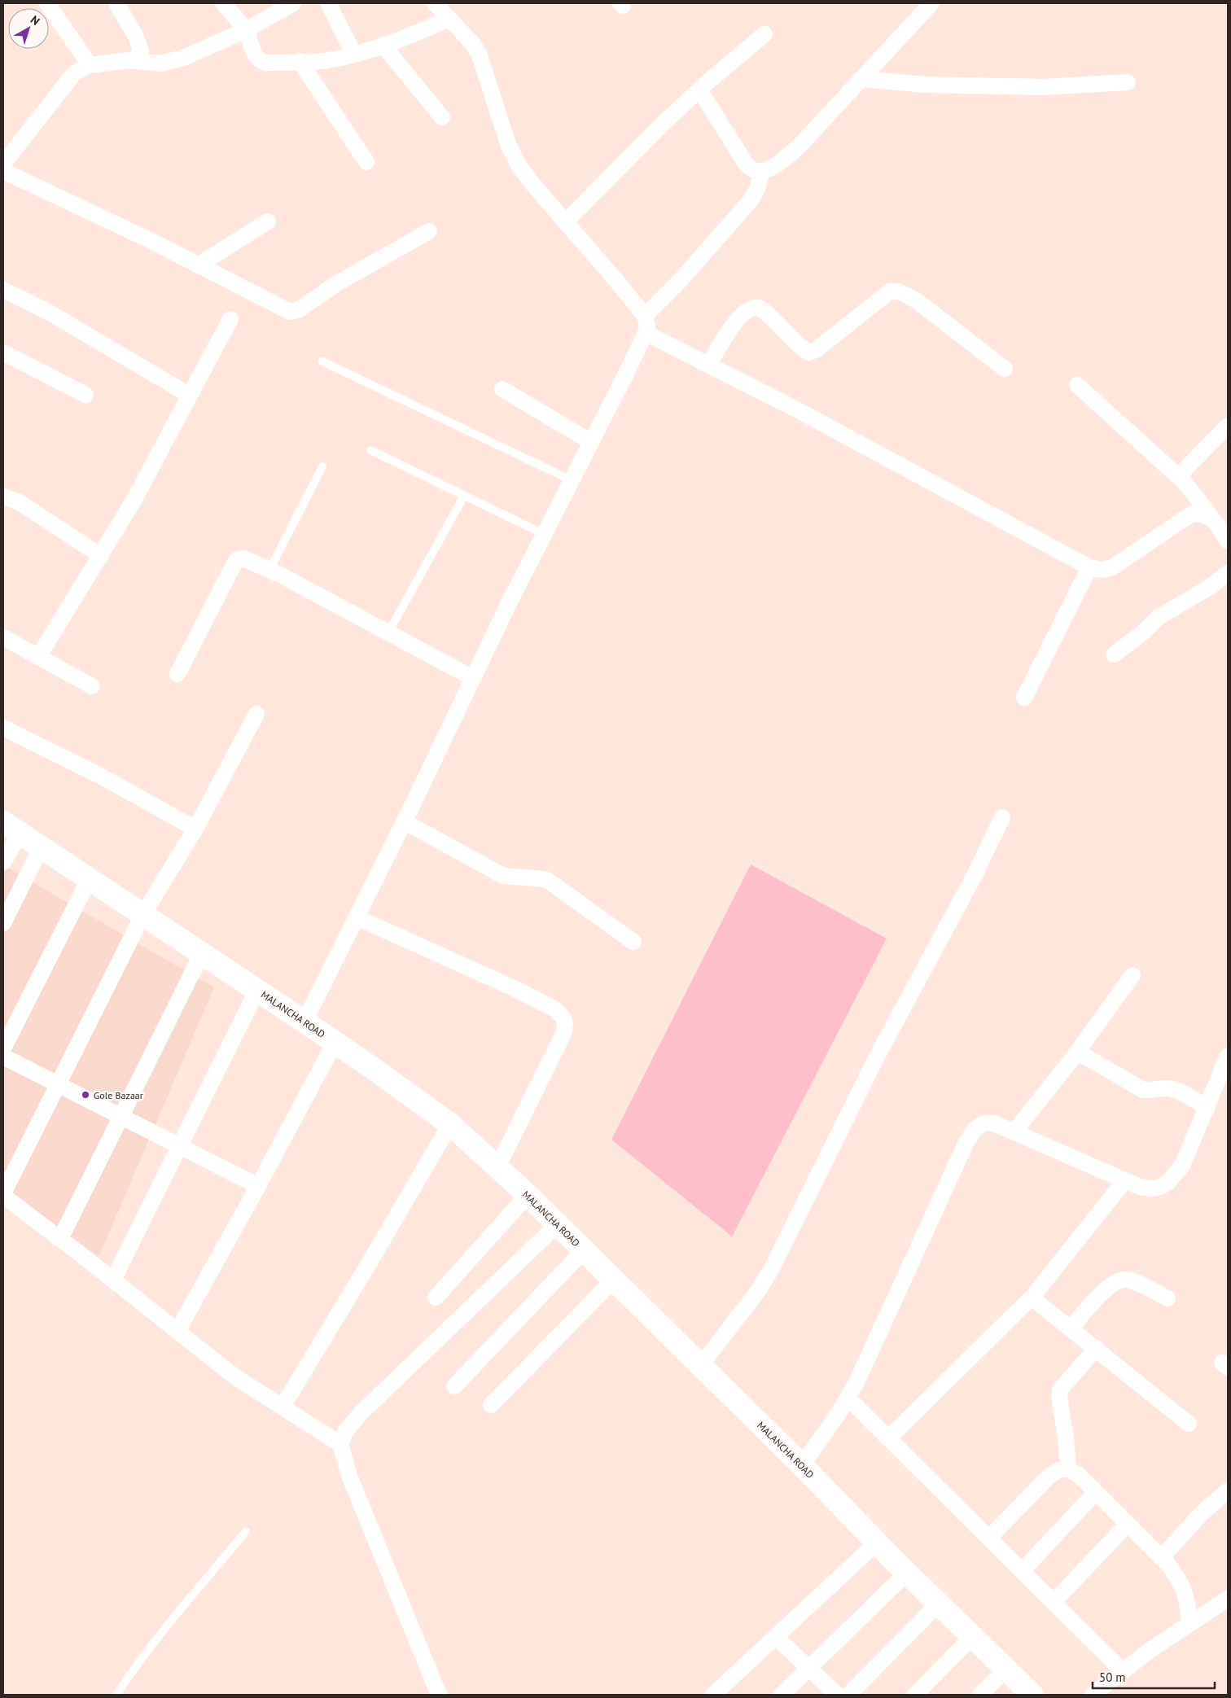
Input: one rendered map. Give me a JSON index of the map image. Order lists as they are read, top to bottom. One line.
{"streets":{"main road":["MALANCHA ROAD"]},"places":["Gole Bazaar"],"scale_bar":"50 m","north":"top right"}
